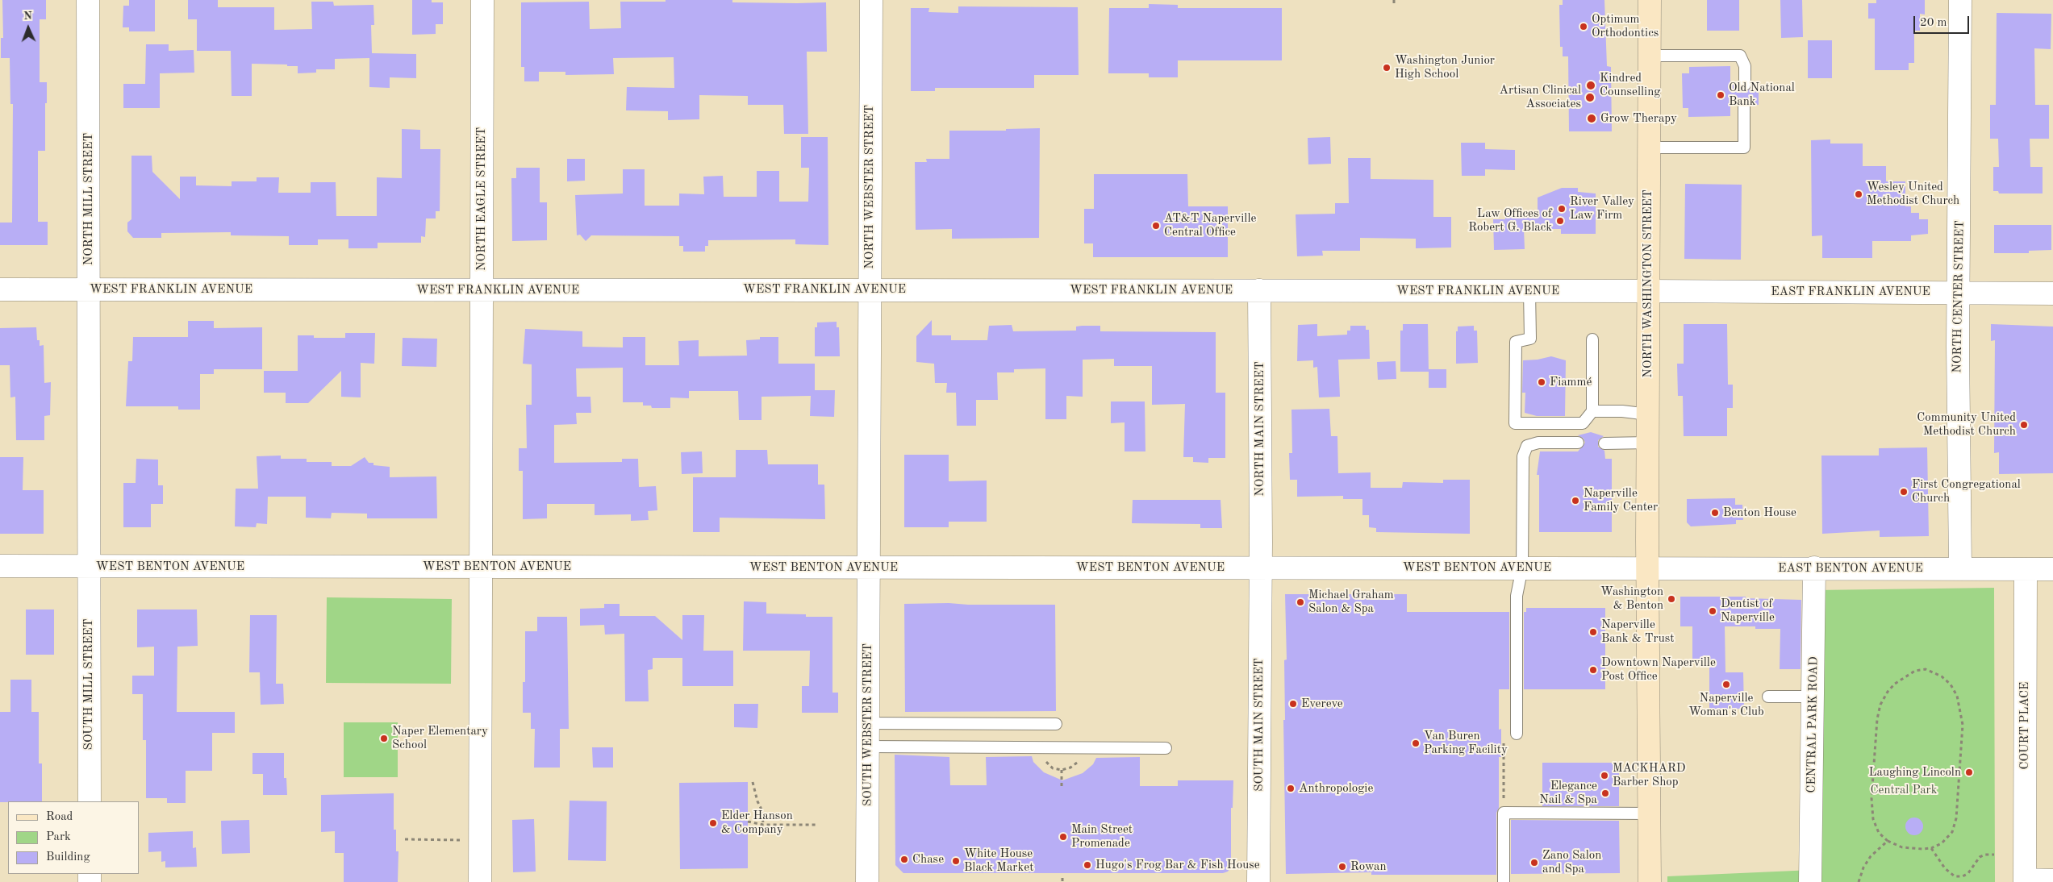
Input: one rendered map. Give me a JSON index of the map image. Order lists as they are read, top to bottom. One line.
{"streets":{"main road":["NORTH WASHINGTON STREET"],"street":["NORTH WEBSTER STREET","NORTH MILL STREET","NORTH EAGLE STREET","WEST FRANKLIN AVENUE","EAST FRANKLIN AVENUE","NORTH CENTER STREET","NORTH MAIN STREET","WEST BENTON AVENUE","EAST BENTON AVENUE","SOUTH MILL STREET","SOUTH WEBSTER STREET","SOUTH MAIN STREET","CENTRAL PARK ROAD","COURT PLACE"]},"crossings":[["NORTH WEBSTER STREET","WEST FRANKLIN AVENUE"],["NORTH WEBSTER STREET","WEST BENTON AVENUE"],["NORTH WEBSTER STREET","SOUTH WEBSTER STREET"],["NORTH MILL STREET","WEST FRANKLIN AVENUE"],["NORTH MILL STREET","WEST BENTON AVENUE"],["NORTH MILL STREET","SOUTH MILL STREET"],["NORTH EAGLE STREET","WEST FRANKLIN AVENUE"],["NORTH EAGLE STREET","WEST BENTON AVENUE"],["NORTH WASHINGTON STREET","WEST FRANKLIN AVENUE"],["NORTH WASHINGTON STREET","EAST FRANKLIN AVENUE"],["NORTH WASHINGTON STREET","WEST BENTON AVENUE"],["NORTH WASHINGTON STREET","EAST BENTON AVENUE"],["WEST FRANKLIN AVENUE","EAST FRANKLIN AVENUE"],["WEST FRANKLIN AVENUE","NORTH MAIN STREET"],["EAST FRANKLIN AVENUE","NORTH CENTER STREET"],["NORTH CENTER STREET","EAST BENTON AVENUE"],["NORTH MAIN STREET","WEST BENTON AVENUE"],["NORTH MAIN STREET","SOUTH MAIN STREET"],["WEST BENTON AVENUE","EAST BENTON AVENUE"],["WEST BENTON AVENUE","SOUTH MILL STREET"],["WEST BENTON AVENUE","SOUTH WEBSTER STREET"],["WEST BENTON AVENUE","SOUTH MAIN STREET"],["EAST BENTON AVENUE","CENTRAL PARK ROAD"],["EAST BENTON AVENUE","COURT PLACE"]],"parks":["Central Park"],"places":["Optimum Orthodontics","Washington Junior High School","Kindred Counselling","Old National Bank","Artisan Clinical Associates","Grow Therapy","Wesley United Methodist Church","River Valley Law Firm","Law Offices of Robert G. Black","AT&T Naperville Central Office","Fiammé","Community United Methodist Church","First Congregational Church","Naperville Family Center","Benton House","Washington & Benton","Michael Graham Salon & Spa","Dentist of Naperville","Naperville Bank & Trust","Downtown Naperville Post Office","Naperville Woman's Club","Evereve","Naper Elementary School","Van Buren Parking Facility","Laughing Lincoln","MACKHARD Barber Shop","Anthropologie","Elegance Nail & Spa","Elder Hanson & Company","Main Street Promenade","Chase","White House Black Market","Zano Salon and Spa","Hugo's Frog Bar & Fish House","Rowan"],"legend":["Road","Park","Building"],"scale_bar":"20 m","north":"top"}
